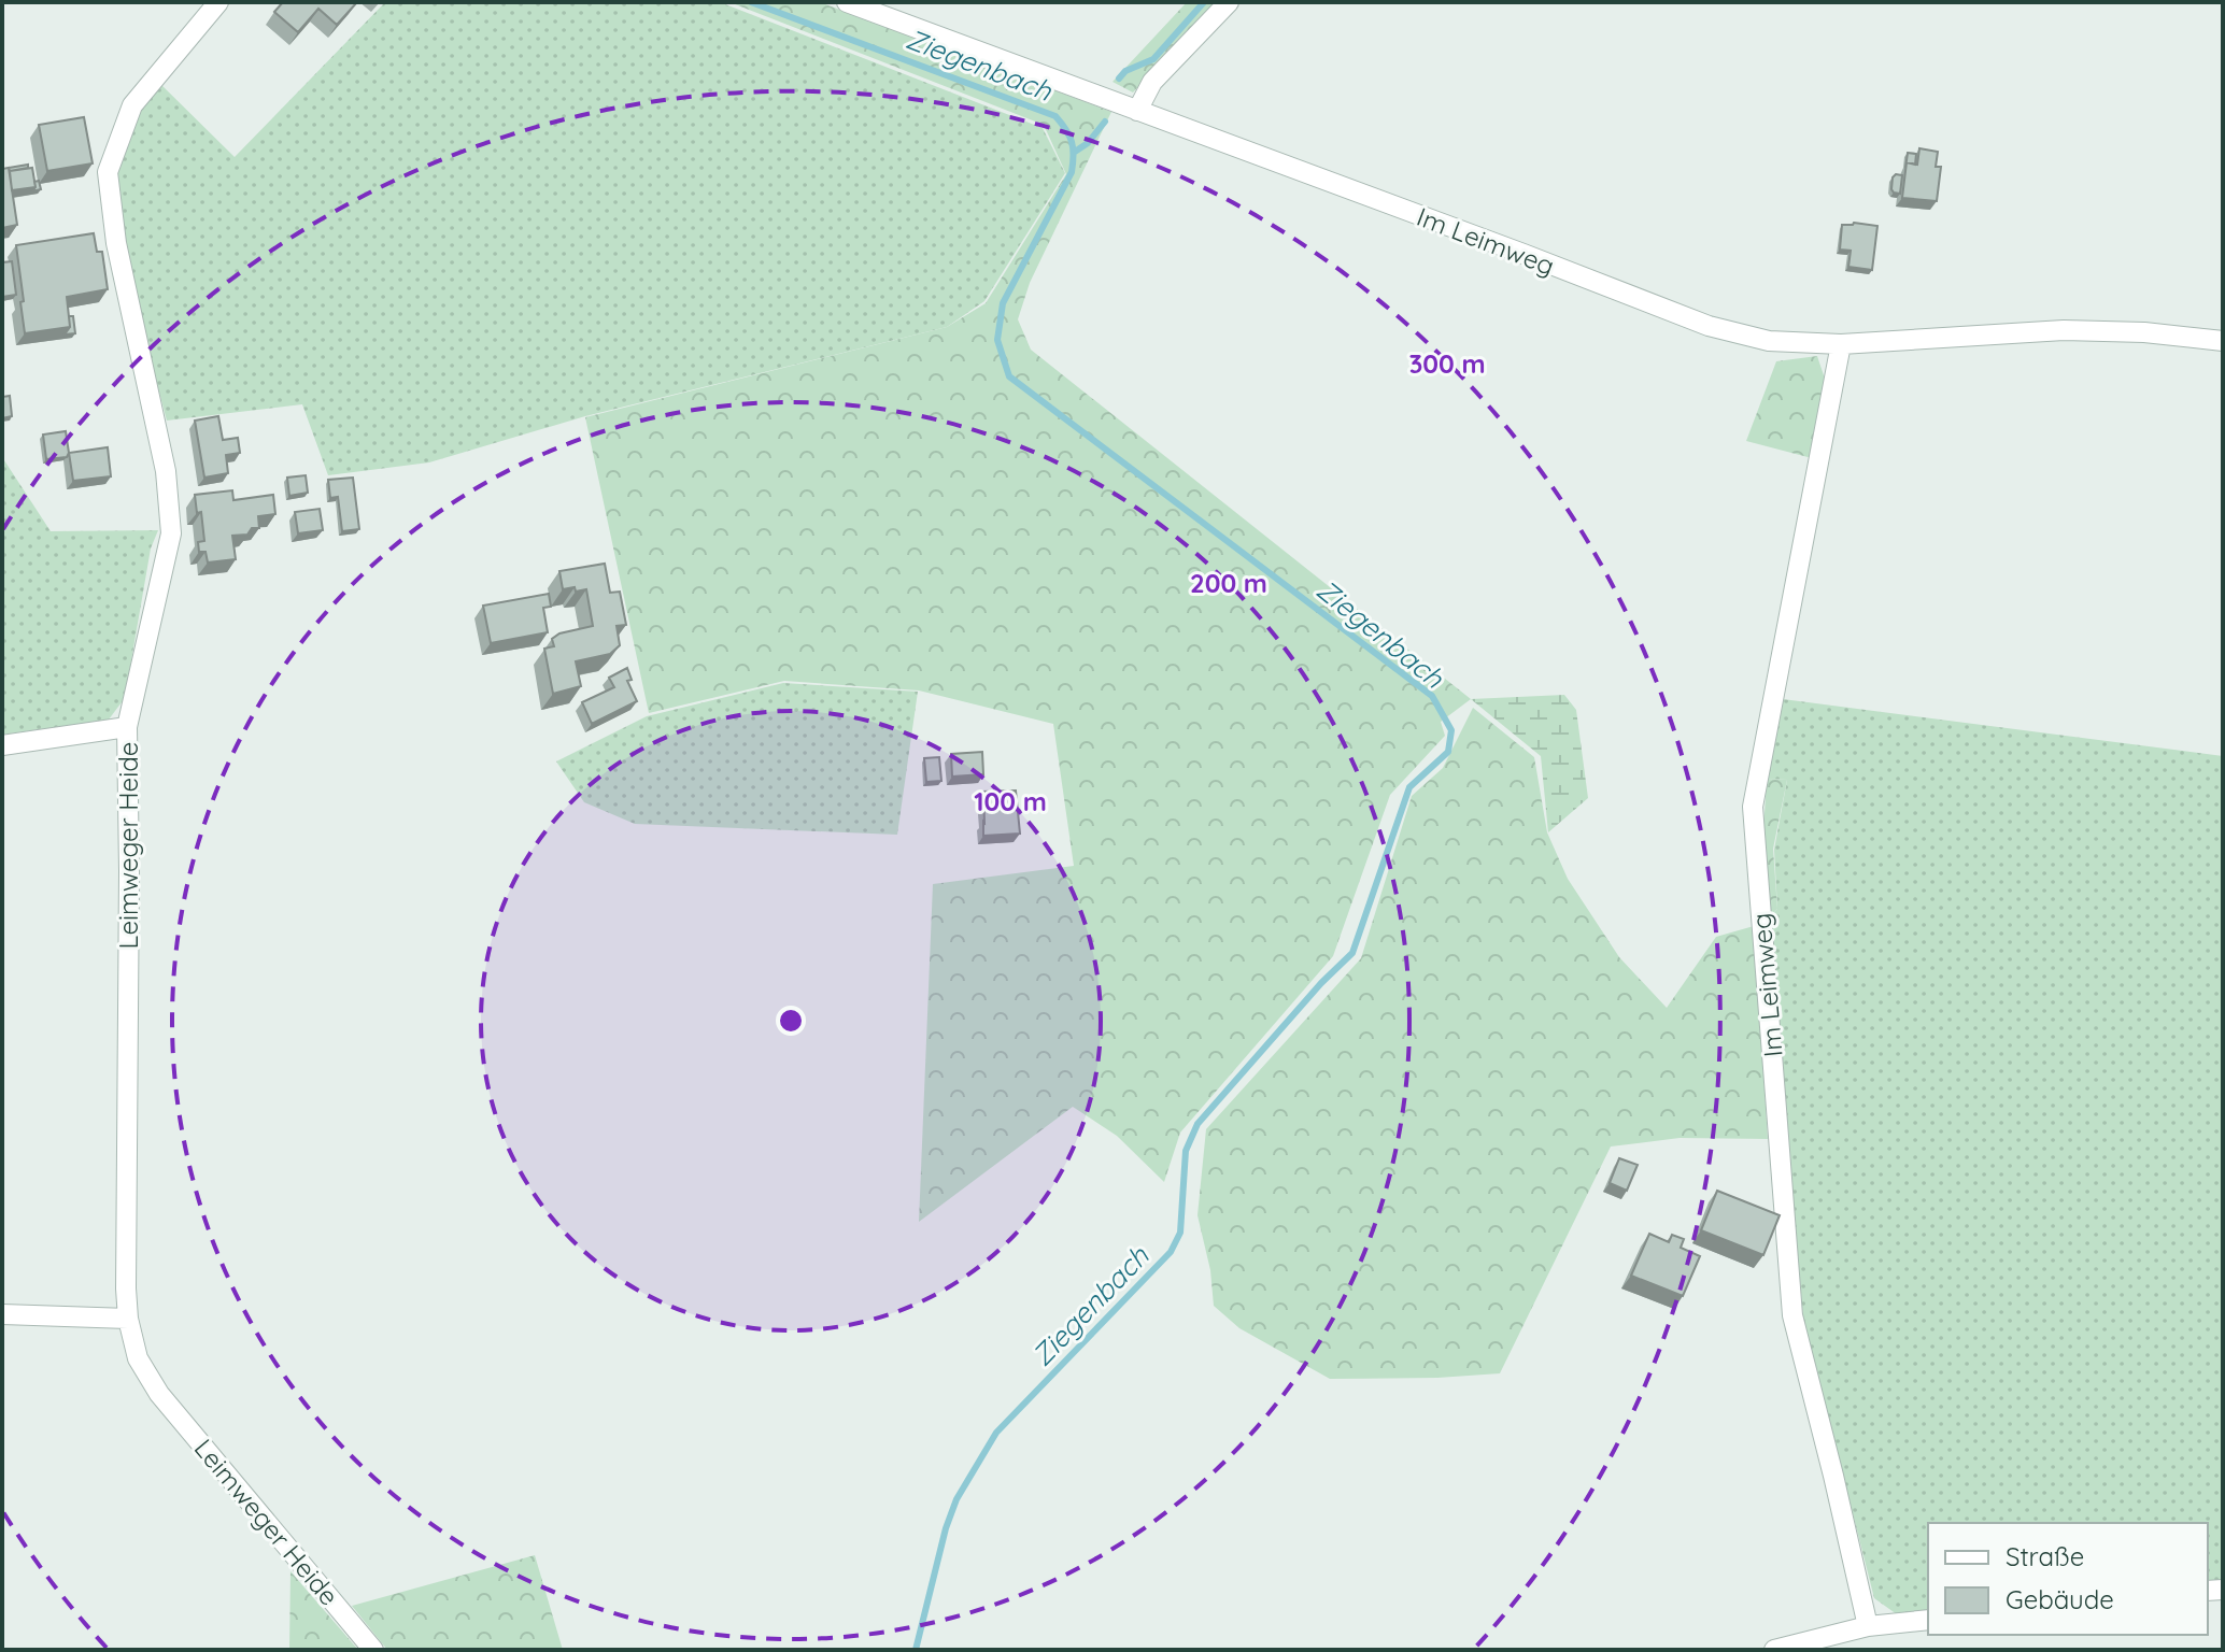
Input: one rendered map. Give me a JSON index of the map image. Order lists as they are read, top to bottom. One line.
{"streets":{"street":["Im Leimweg","Leimweger Heide"]},"water":["Ziegenbach"],"legend":["Straße","Gebäude"],"rings":["300 m","200 m","100 m"]}
